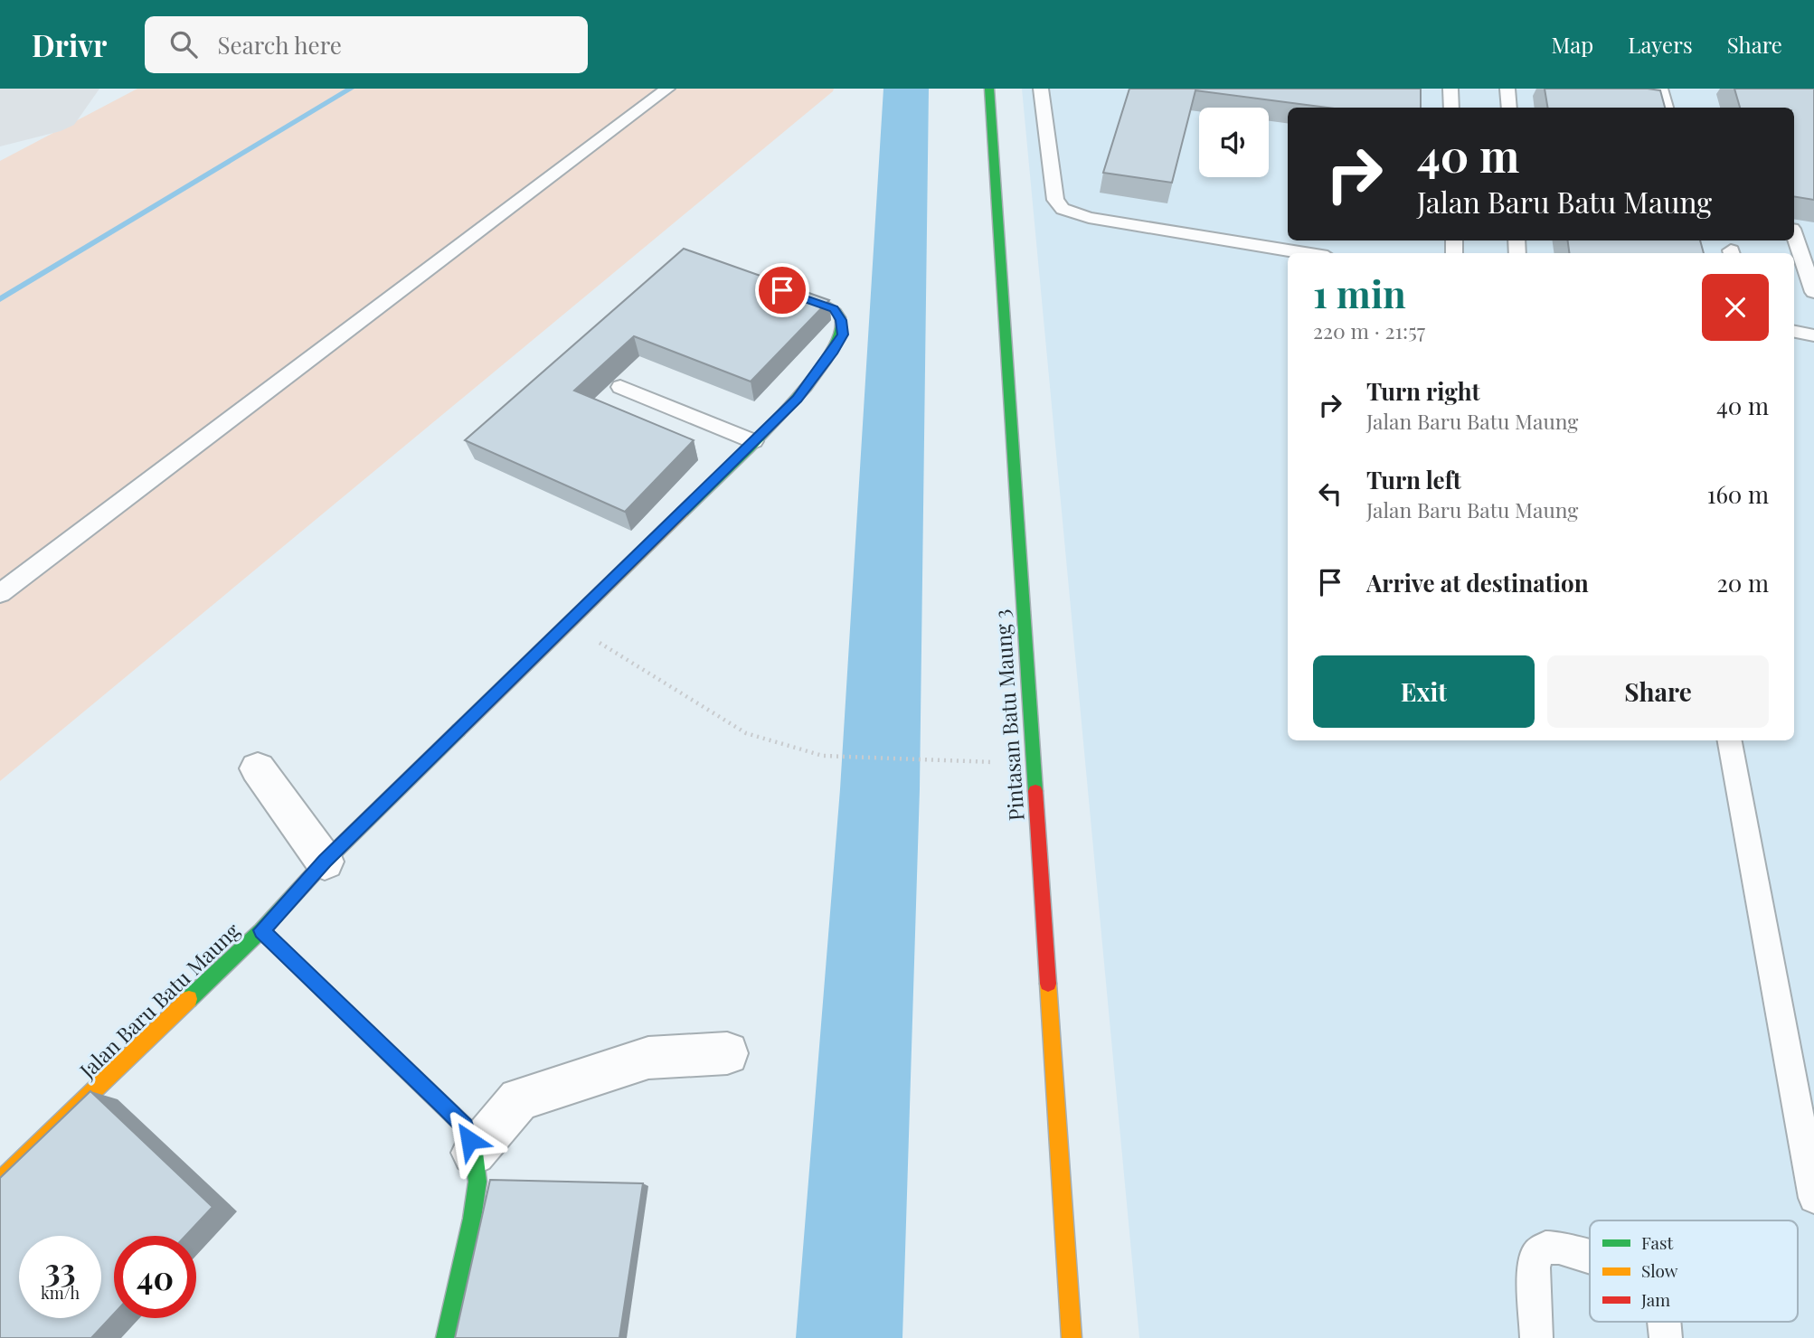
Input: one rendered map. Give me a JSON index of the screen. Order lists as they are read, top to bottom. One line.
{"streets":{"street":["Pintasan Batu Maung 3","Jalan Baru Batu Maung"]},"legend":["Fast","Slow","Jam"],"page":{"header":"Drivr","search":"Search here","nav":["Map","Layers","Share"],"turn":["40 m","Jalan Baru Batu Maung"],"heading":["1 min","220 m · 21:57"],"list":[{"name":"Turn right","note":"Jalan Baru Batu Maung","value":"40 m"},{"name":"Turn left","note":"Jalan Baru Batu Maung","value":"160 m"},{"name":"Arrive at destination","value":"20 m"}],"buttons":["Exit","Share"],"speed":"33 km/h","limit":"40"}}
